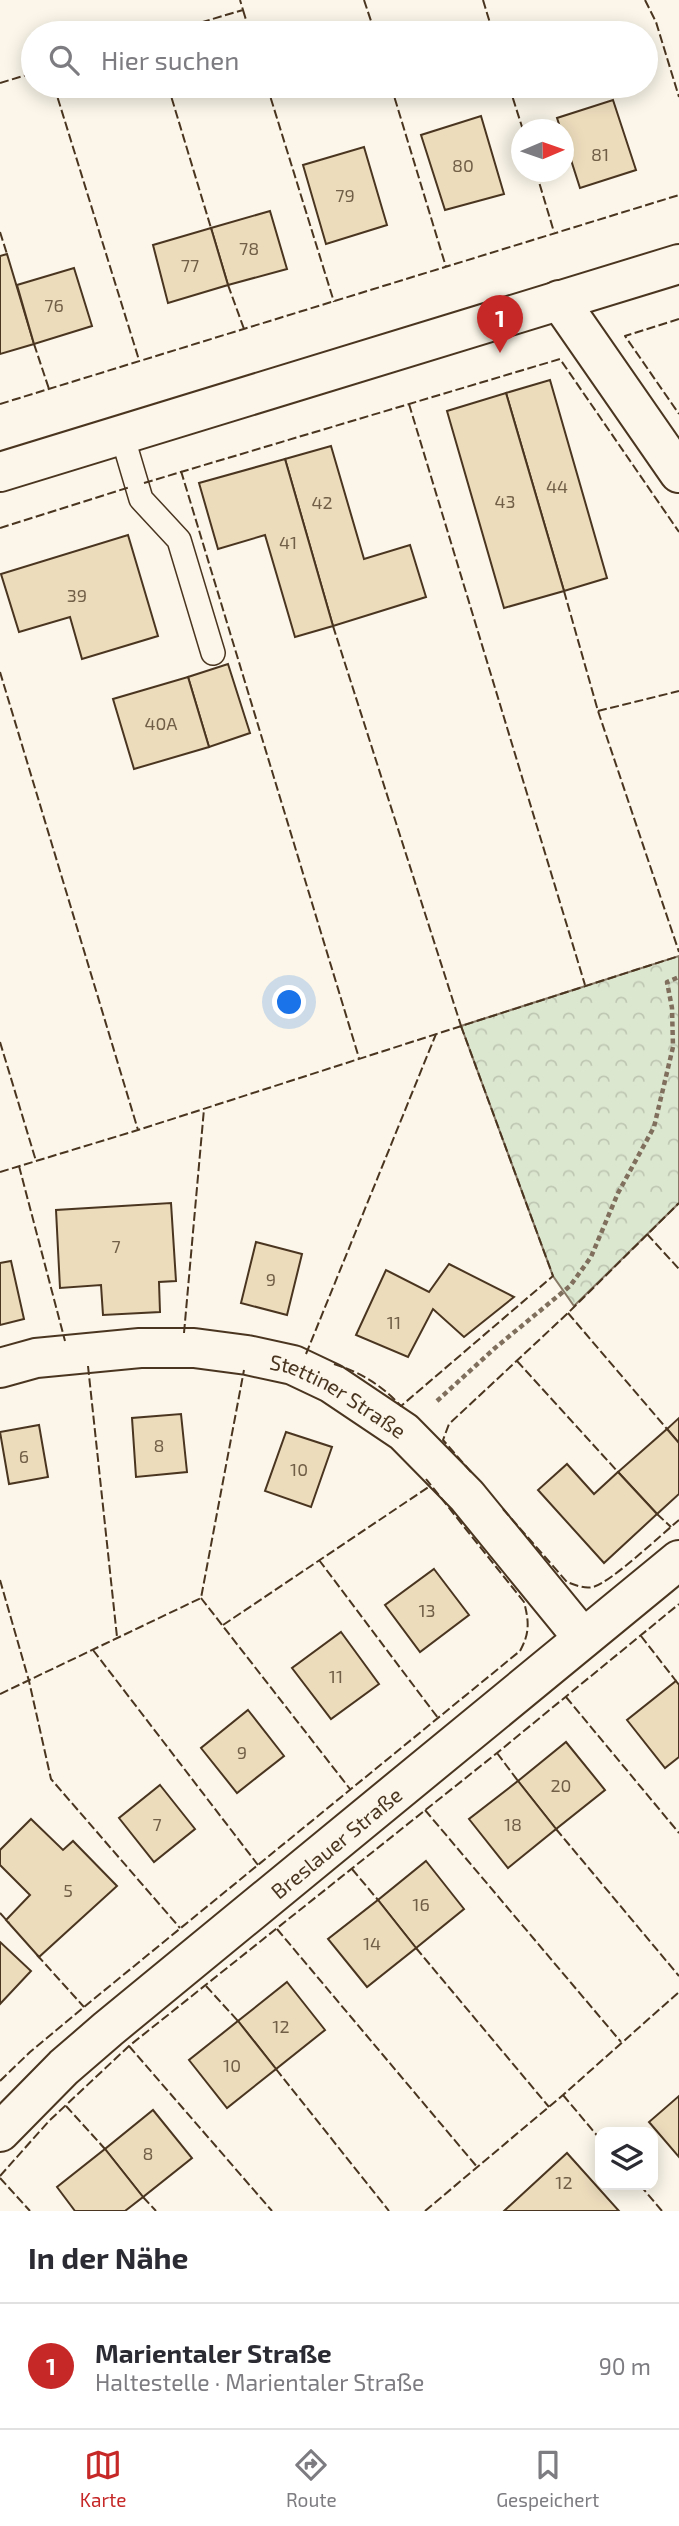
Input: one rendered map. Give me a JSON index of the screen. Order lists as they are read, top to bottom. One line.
{"streets":{"street":["Stettiner Straße","Breslauer Straße"]},"crossings":[["Stettiner Straße","Breslauer Straße"]],"house_numbers":["81","80","79","78","77","76","44","43","42","41","39","40A","7","9","11","8","6","10","13","11","9","20","7","18","5","16","14","12","10","8","12"],"north":"right","page":{"search":"Hier suchen","pins":"1","heading":"In der Nähe","list":[{"mark":"1","name":"Marientaler Straße","note":"Haltestelle · Marientaler Straße","value":"90 m"}],"nav":["Karte","Route","Gespeichert"]}}
